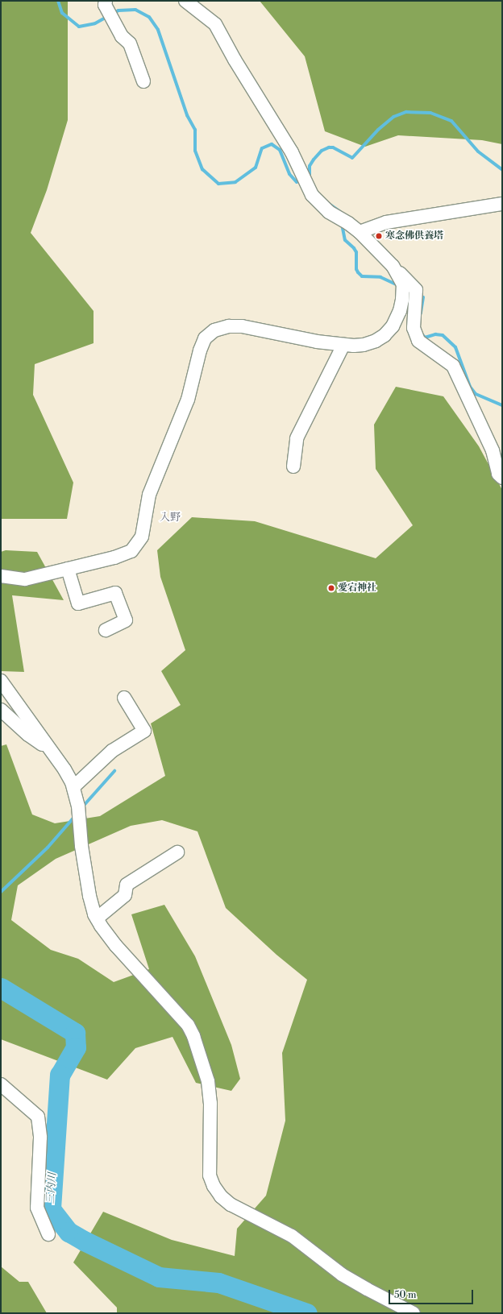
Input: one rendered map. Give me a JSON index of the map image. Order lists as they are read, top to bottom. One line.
{"districts":["入野"],"water":["三内川"],"places":["寒念佛供養塔","愛宕神社"],"scale_bar":"50 m"}
